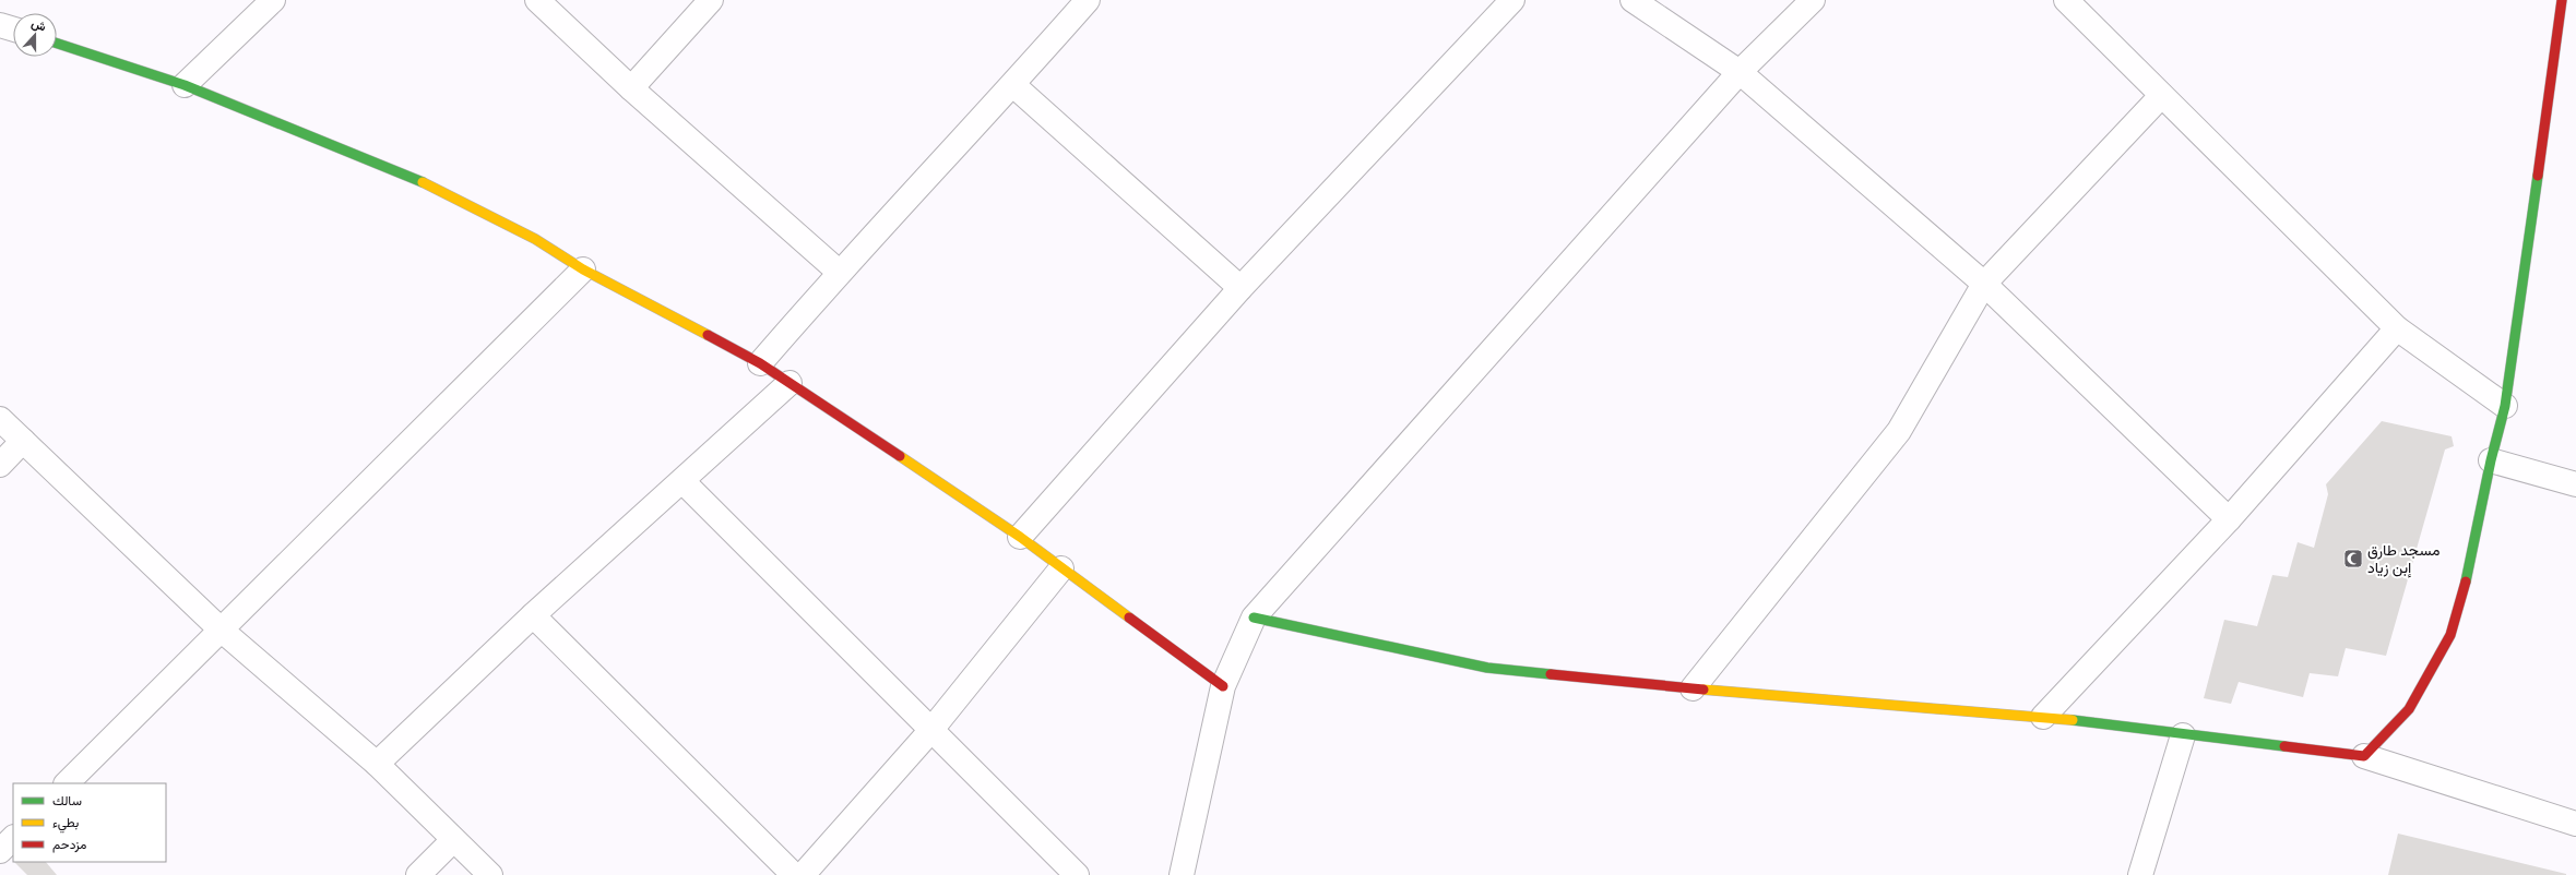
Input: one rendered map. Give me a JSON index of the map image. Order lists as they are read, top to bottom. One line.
{"places":{"mosque":["مسجد طارق إبن زياد"]},"legend":["سالك","بطيء","مزدحم"],"north":"top"}
